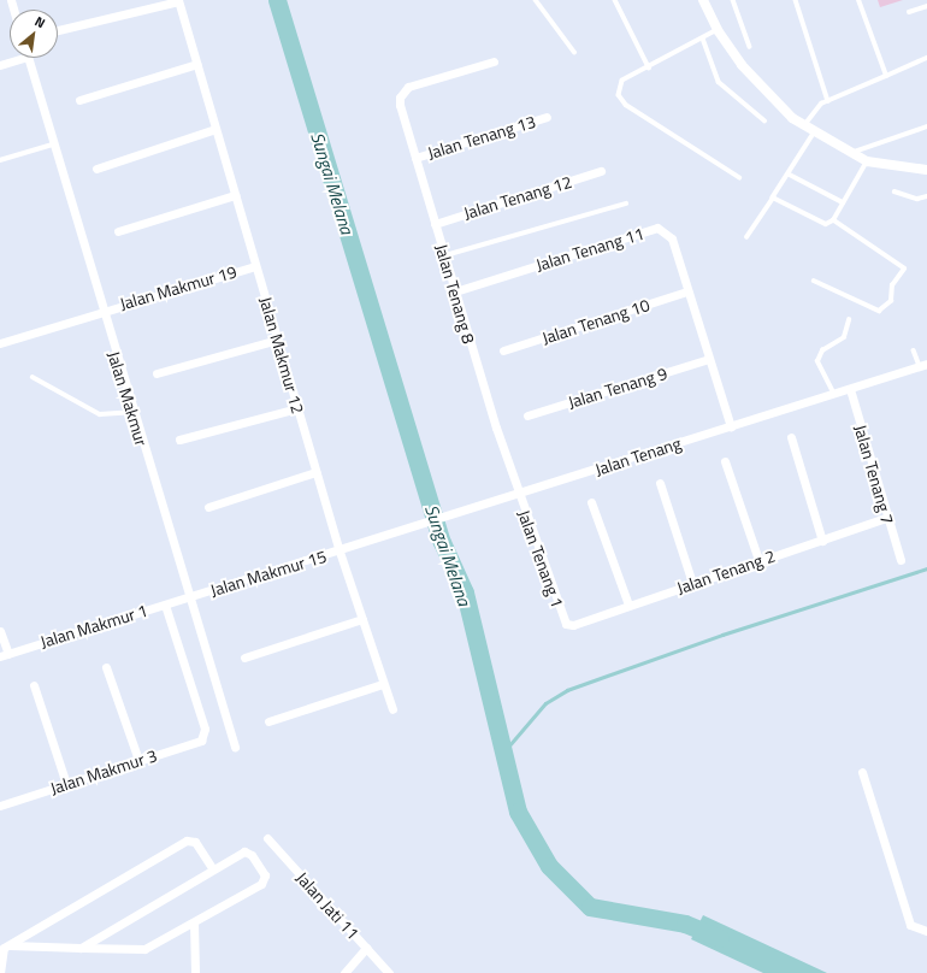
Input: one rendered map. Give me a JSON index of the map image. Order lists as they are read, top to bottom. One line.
{"streets":{"street":["Jalan Tenang 13","Jalan Tenang 12","Jalan Tenang 11","Jalan Makmur 19","Jalan Tenang 8","Jalan Tenang 10","Jalan Makmur 12","Jalan Tenang 9","Jalan Makmur","Jalan Tenang","Jalan Tenang 7","Jalan Tenang 1","Jalan Tenang 2","Jalan Makmur 15","Jalan Makmur 1","Jalan Makmur 3","Jalan Jati 11"]},"crossings":[["Jalan Tenang 13","Jalan Tenang 8"],["Jalan Tenang 12","Jalan Tenang 8"],["Jalan Tenang 11","Jalan Tenang 8"],["Jalan Tenang 11","Jalan Tenang 10"],["Jalan Tenang 11","Jalan Tenang 9"],["Jalan Tenang 11","Jalan Tenang"],["Jalan Makmur 19","Jalan Makmur 12"],["Jalan Makmur 19","Jalan Makmur"],["Jalan Tenang 8","Jalan Tenang"],["Jalan Tenang 8","Jalan Tenang 1"],["Jalan Makmur 12","Jalan Makmur 15"],["Jalan Makmur","Jalan Makmur 15"],["Jalan Makmur","Jalan Makmur 1"],["Jalan Tenang","Jalan Tenang 7"],["Jalan Tenang","Jalan Tenang 1"],["Jalan Tenang","Jalan Makmur 15"],["Jalan Tenang 7","Jalan Tenang 2"],["Jalan Tenang 1","Jalan Tenang 2"],["Jalan Makmur 15","Jalan Makmur 1"],["Jalan Makmur 1","Jalan Makmur 3"]],"water":["Sungai Melana"],"north":"top right"}
